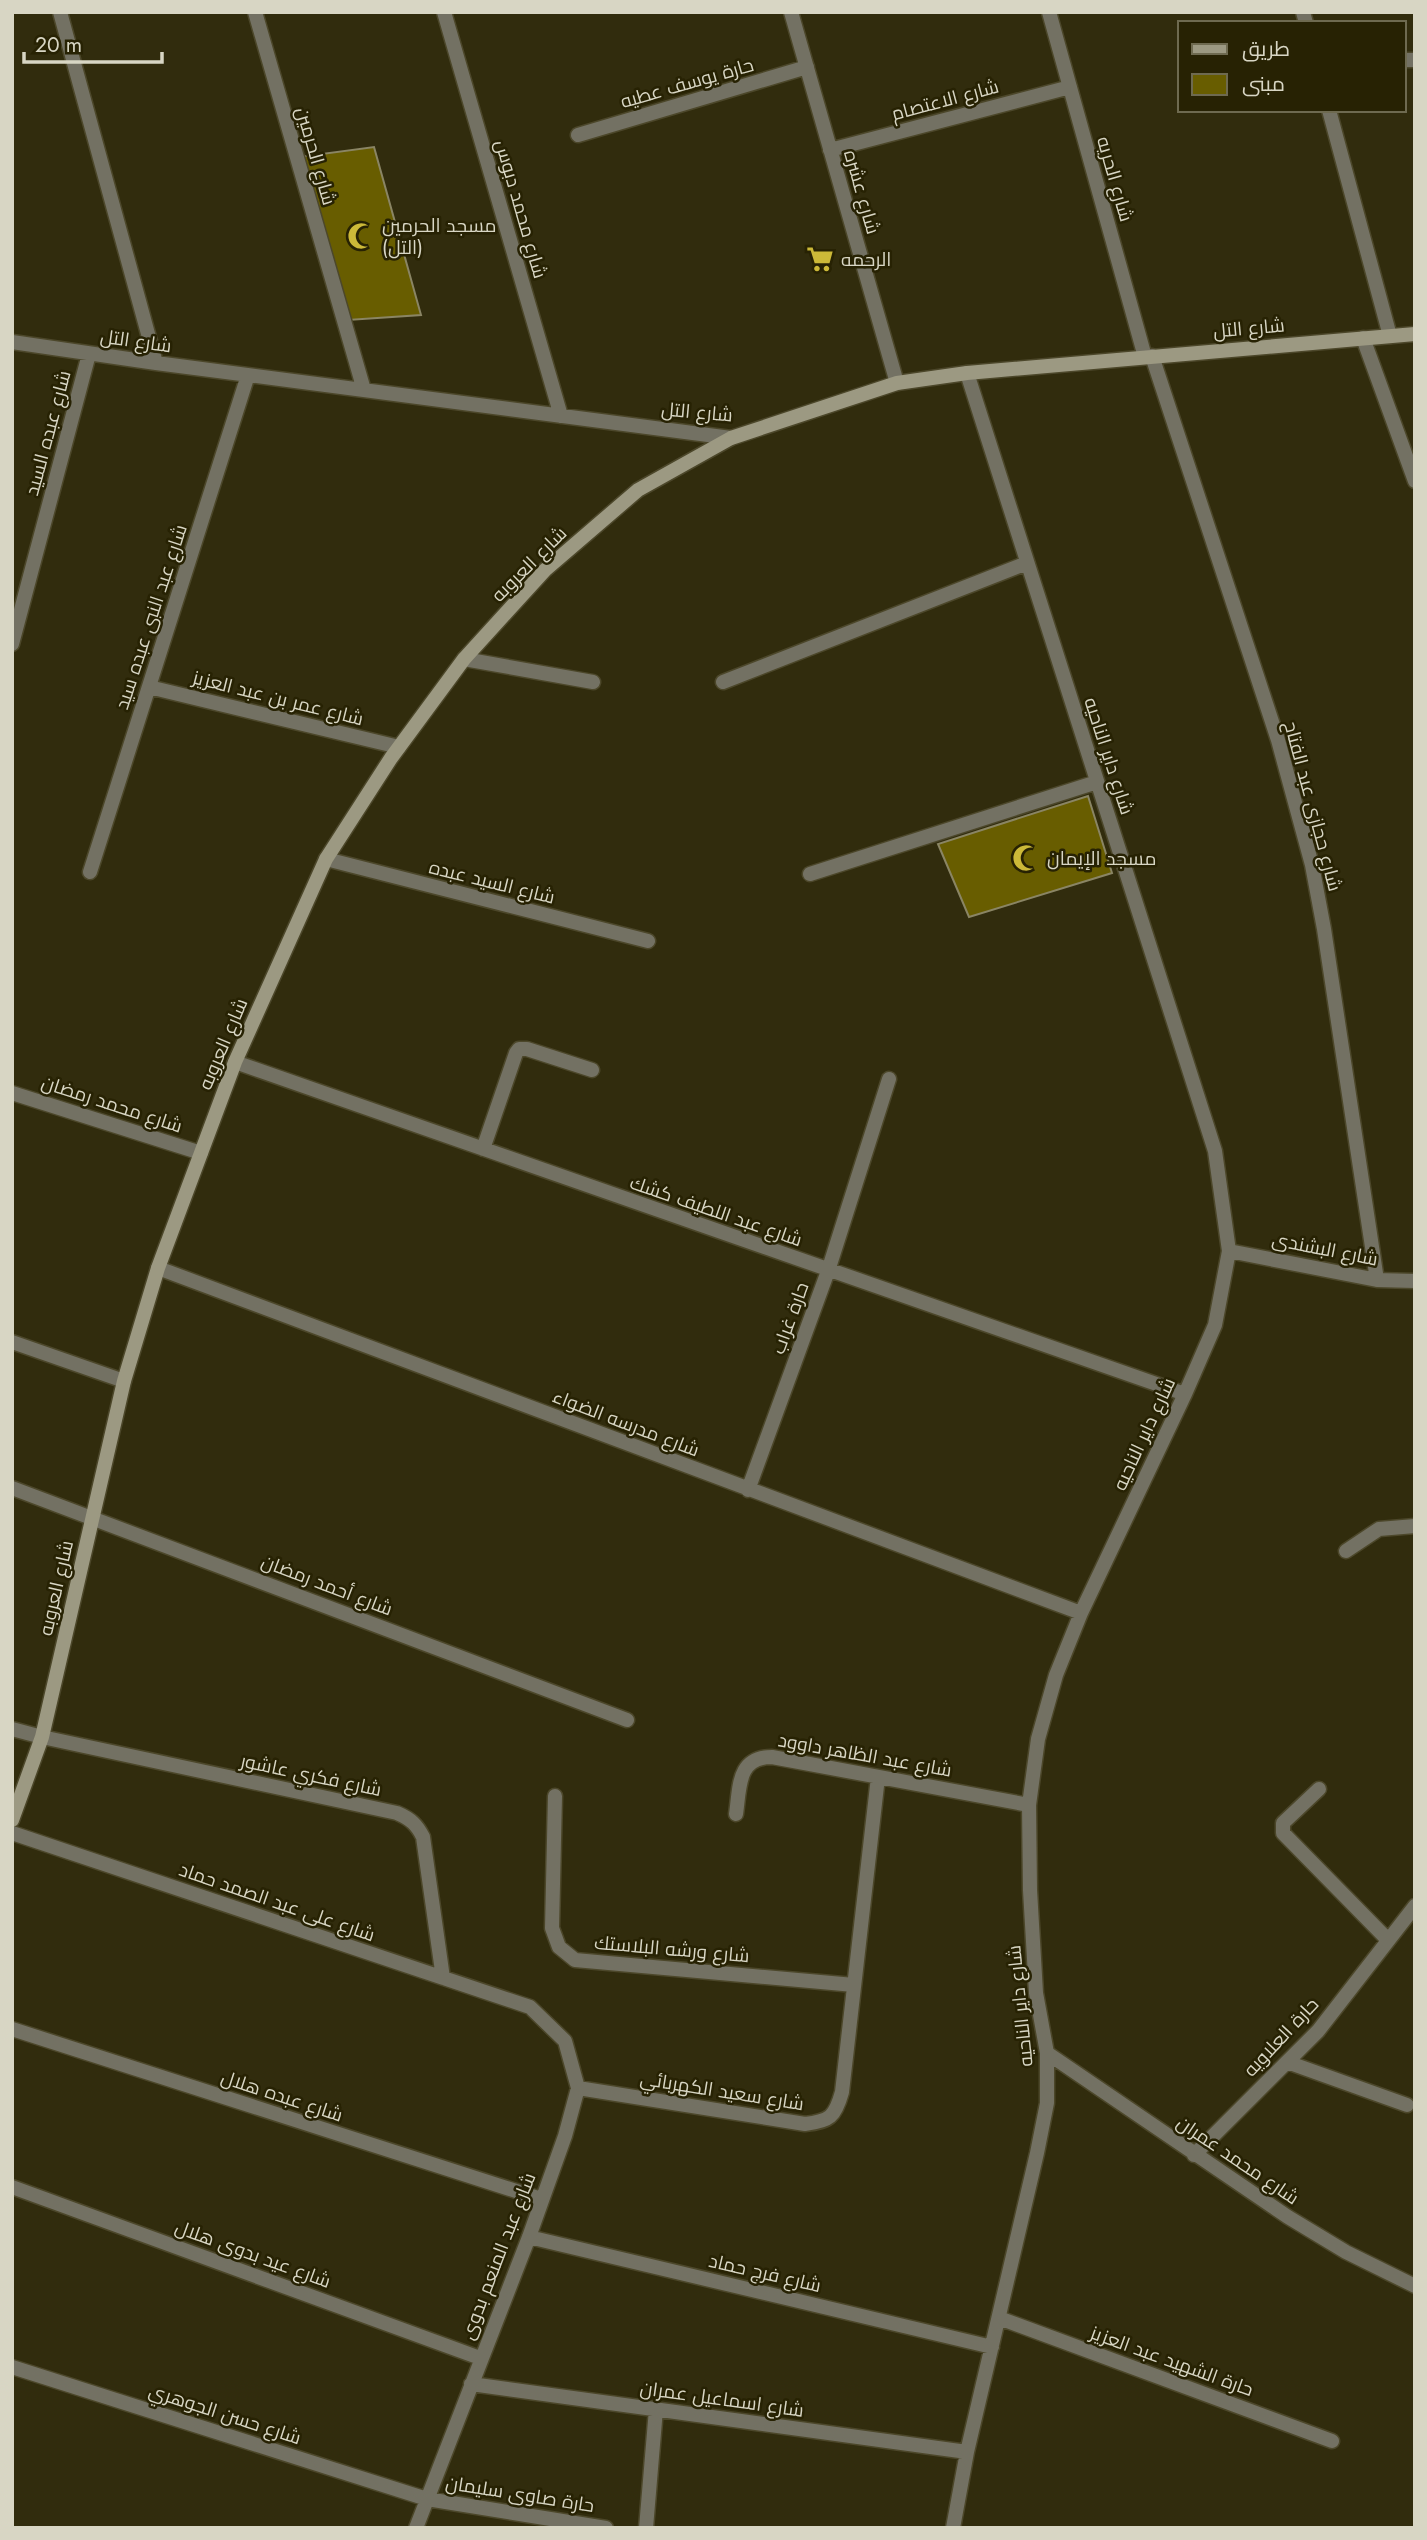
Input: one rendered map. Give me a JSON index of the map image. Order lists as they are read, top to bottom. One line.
{"streets":{"street":["حارة يوسف عطيه","شارع الاعتصام","شارع الحرمين","شارع الحريه","شارع عشره","شارع محمد دبوس","شارع التل","شارع عبده السيد","شارع العروبه","شارع عبد النبى عبده سيد","شارع عمر بن عبد العزيز","شارع داير الناحيه","شارع حجازى عبد الفتاح","شارع السيد عبده","شارع محمد رمضان","شارع عبد اللطيف كشك","شارع البشندى","حارة غراب","شارع مدرسه الضواء","شارع أحمد رمضان","شارع عبد الظاهر داوود","شارع فكري عاشور","شارع على عبد الصمد حماد","شارع ورشه البلاستك","حارة العلاويه","شارع سعيد الكهربائي","شارع عبده هلال","شارع محمد عمران","شارع عيد بدوى هلال","شارع عبد المنعم بدوى","شارع فرج حماد","حارة الشهيد عبد العزيز","شارع اسماعيل عمران","شارع حسن الجوهري","حارة صاوى سليمان"]},"crossings":[["حارة يوسف عطيه","شارع عشره"],["شارع الاعتصام","شارع الحريه"],["شارع الاعتصام","شارع عشره"],["شارع الحرمين","شارع التل"],["شارع الحريه","شارع التل"],["شارع الحريه","شارع حجازى عبد الفتاح"],["شارع عشره","شارع التل"],["شارع محمد دبوس","شارع التل"],["شارع التل","شارع عبده السيد"],["شارع التل","شارع العروبه"],["شارع التل","شارع عبد النبى عبده سيد"],["شارع التل","شارع داير الناحيه"],["شارع التل","شارع حجازى عبد الفتاح"],["شارع العروبه","شارع عمر بن عبد العزيز"],["شارع العروبه","شارع السيد عبده"],["شارع العروبه","شارع محمد رمضان"],["شارع العروبه","شارع عبد اللطيف كشك"],["شارع العروبه","شارع مدرسه الضواء"],["شارع العروبه","شارع أحمد رمضان"],["شارع العروبه","شارع فكري عاشور"],["شارع عبد النبى عبده سيد","شارع عمر بن عبد العزيز"],["شارع داير الناحيه","شارع عبد اللطيف كشك"],["شارع داير الناحيه","شارع البشندى"],["شارع داير الناحيه","شارع مدرسه الضواء"],["شارع داير الناحيه","شارع عبد الظاهر داوود"],["شارع داير الناحيه","شارع محمد عمران"],["شارع داير الناحيه","شارع فرج حماد"],["شارع داير الناحيه","حارة الشهيد عبد العزيز"],["شارع داير الناحيه","شارع اسماعيل عمران"],["شارع حجازى عبد الفتاح","شارع البشندى"],["شارع عبد اللطيف كشك","حارة غراب"],["حارة غراب","شارع مدرسه الضواء"],["شارع فكري عاشور","شارع على عبد الصمد حماد"],["شارع على عبد الصمد حماد","شارع سعيد الكهربائي"],["شارع على عبد الصمد حماد","شارع عبد المنعم بدوى"],["شارع ورشه البلاستك","شارع سعيد الكهربائي"],["حارة العلاويه","شارع محمد عمران"],["شارع سعيد الكهربائي","شارع عبد المنعم بدوى"],["شارع عبده هلال","شارع عبد المنعم بدوى"],["شارع عيد بدوى هلال","شارع عبد المنعم بدوى"],["شارع عبد المنعم بدوى","شارع فرج حماد"],["شارع عبد المنعم بدوى","شارع اسماعيل عمران"],["شارع عبد المنعم بدوى","شارع حسن الجوهري"],["شارع عبد المنعم بدوى","حارة صاوى سليمان"],["شارع حسن الجوهري","حارة صاوى سليمان"]],"places":{"mosque":["مسجد الحرمين (التل)","مسجد الإيمان"],"supermarket":["الرحمه"]},"legend":["طريق","مبنى"],"scale_bar":"20 m"}
